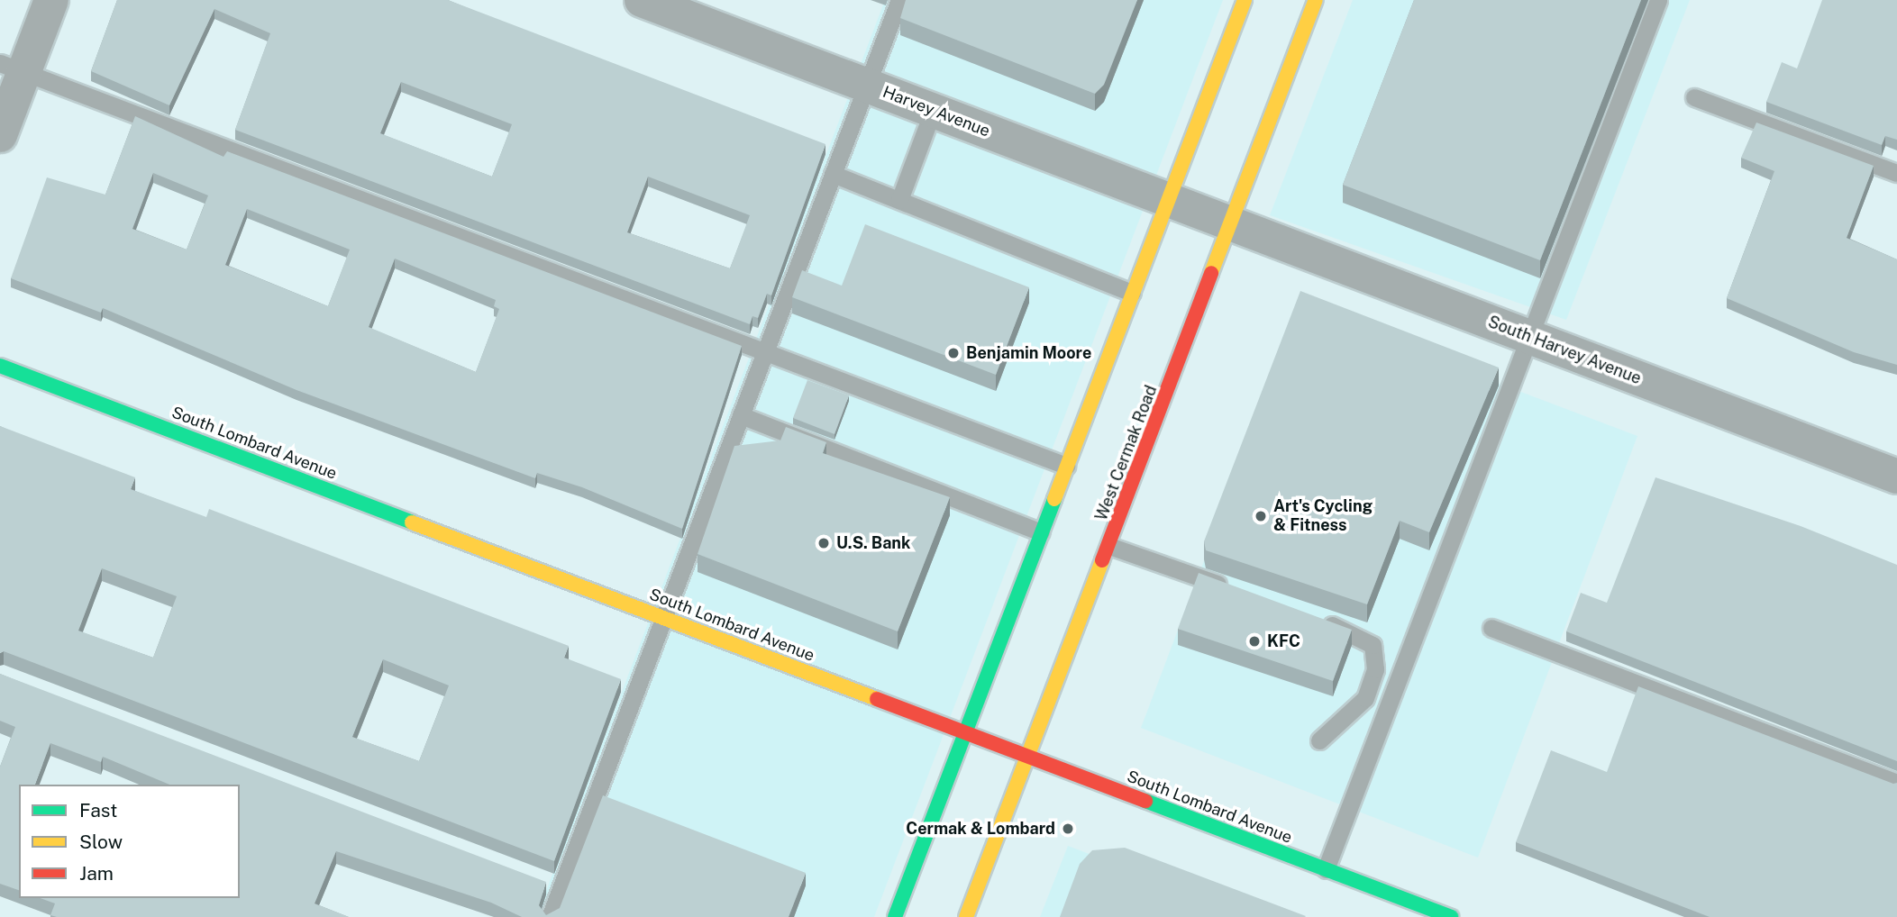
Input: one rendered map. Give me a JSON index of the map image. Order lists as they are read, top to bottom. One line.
{"streets":{"main road":["South Lombard Avenue","West Cermak Road"],"street":["Harvey Avenue","South Harvey Avenue"]},"crossings":[["Harvey Avenue","South Harvey Avenue"],["Harvey Avenue","West Cermak Road"],["South Harvey Avenue","West Cermak Road"],["South Lombard Avenue","West Cermak Road"]],"places":["Benjamin Moore","Art's Cycling & Fitness","U.S. Bank","KFC","Cermak & Lombard"],"legend":["Fast","Slow","Jam"]}
